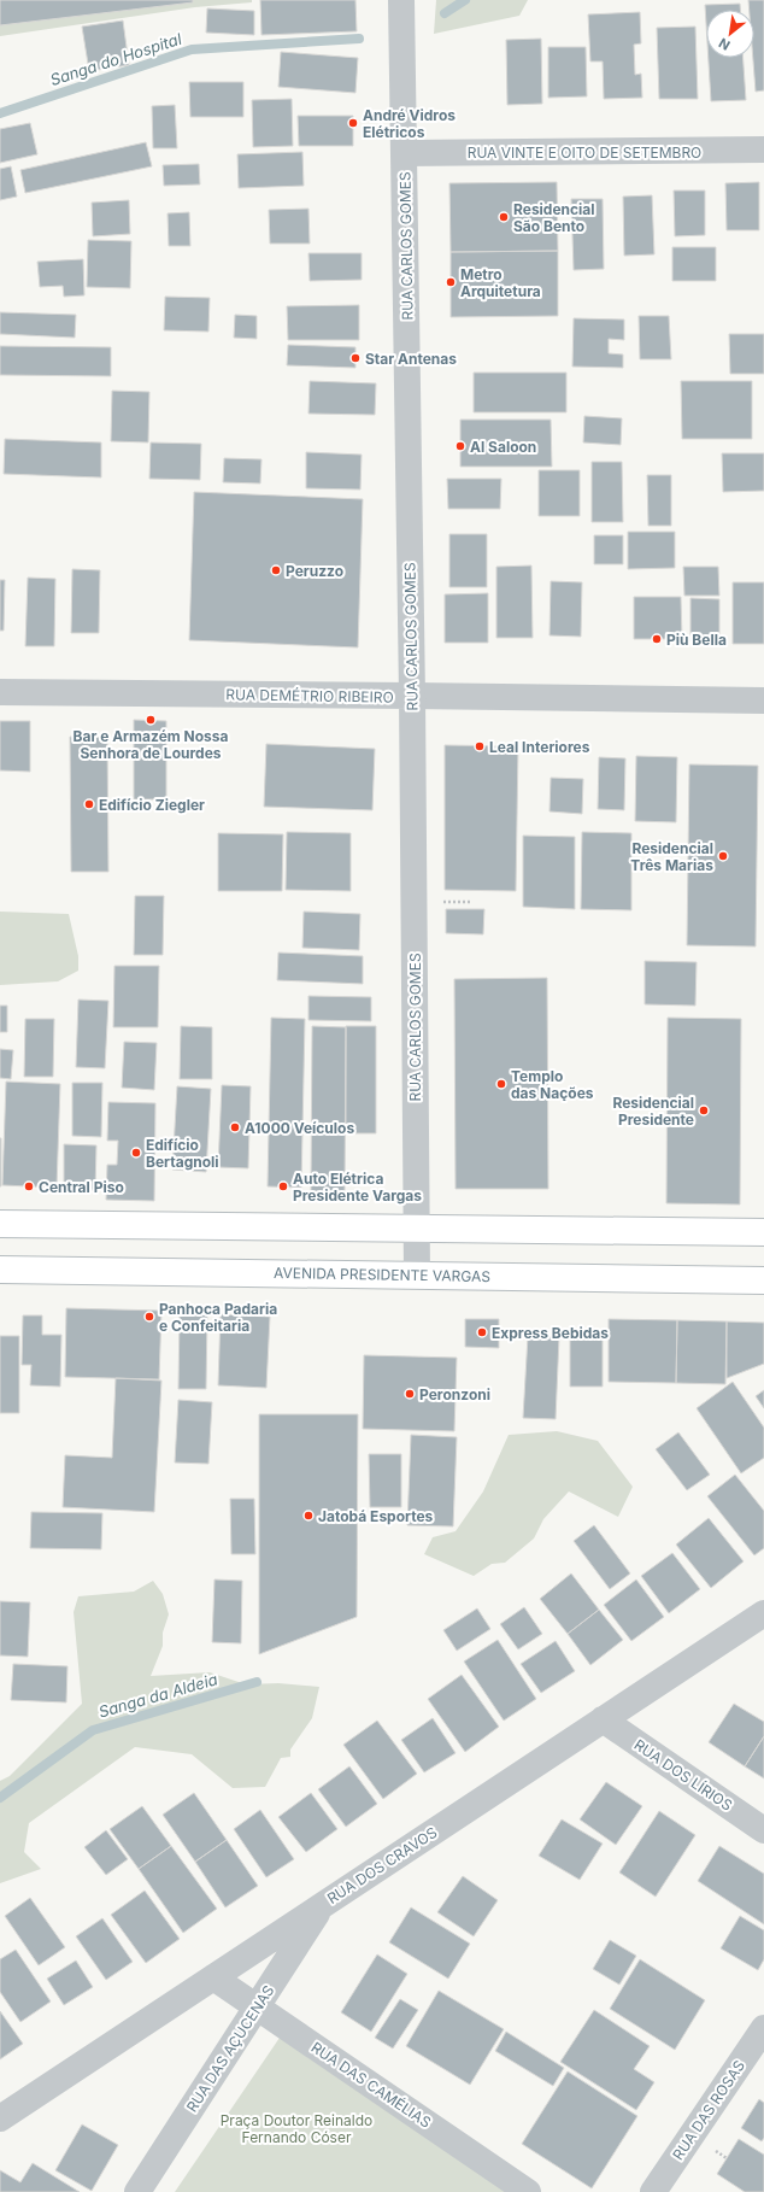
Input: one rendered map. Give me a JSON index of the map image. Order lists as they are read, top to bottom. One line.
{"streets":{"main road":["AVENIDA PRESIDENTE VARGAS"],"street":["RUA VINTE E OITO DE SETEMBRO","RUA CARLOS GOMES","RUA DEMÉTRIO RIBEIRO","RUA DOS LÍRIOS","RUA DOS CRAVOS","RUA DAS AÇUCENAS","RUA DAS CAMÉLIAS","RUA DAS ROSAS"]},"crossings":[["RUA VINTE E OITO DE SETEMBRO","RUA CARLOS GOMES"],["RUA CARLOS GOMES","RUA DEMÉTRIO RIBEIRO"],["RUA CARLOS GOMES","AVENIDA PRESIDENTE VARGAS"],["RUA DOS LÍRIOS","RUA DOS CRAVOS"],["RUA DOS CRAVOS","RUA DAS AÇUCENAS"],["RUA DOS CRAVOS","RUA DAS CAMÉLIAS"],["RUA DAS AÇUCENAS","RUA DAS CAMÉLIAS"]],"water":["Sanga do Hospital","Sanga da Aldeia"],"parks":["Praça Doutor Reinaldo Fernando Cóser"],"places":["André Vidros Elétricos","Residencial São Bento","Metro Arquitetura","Star Antenas","Al Saloon","Peruzzo","Più Bella","Bar e Armazém Nossa Senhora de Lourdes","Leal Interiores","Edifício Ziegler","Residencial Três Marias","Templo das Nações","Residencial Presidente","A1000 Veículos","Edifício Bertagnoli","Central Piso","Auto Elétrica Presidente Vargas","Panhoca Padaria e Confeitaria","Express Bebidas","Peronzoni","Jatobá Esportes"],"north":"bottom left"}
